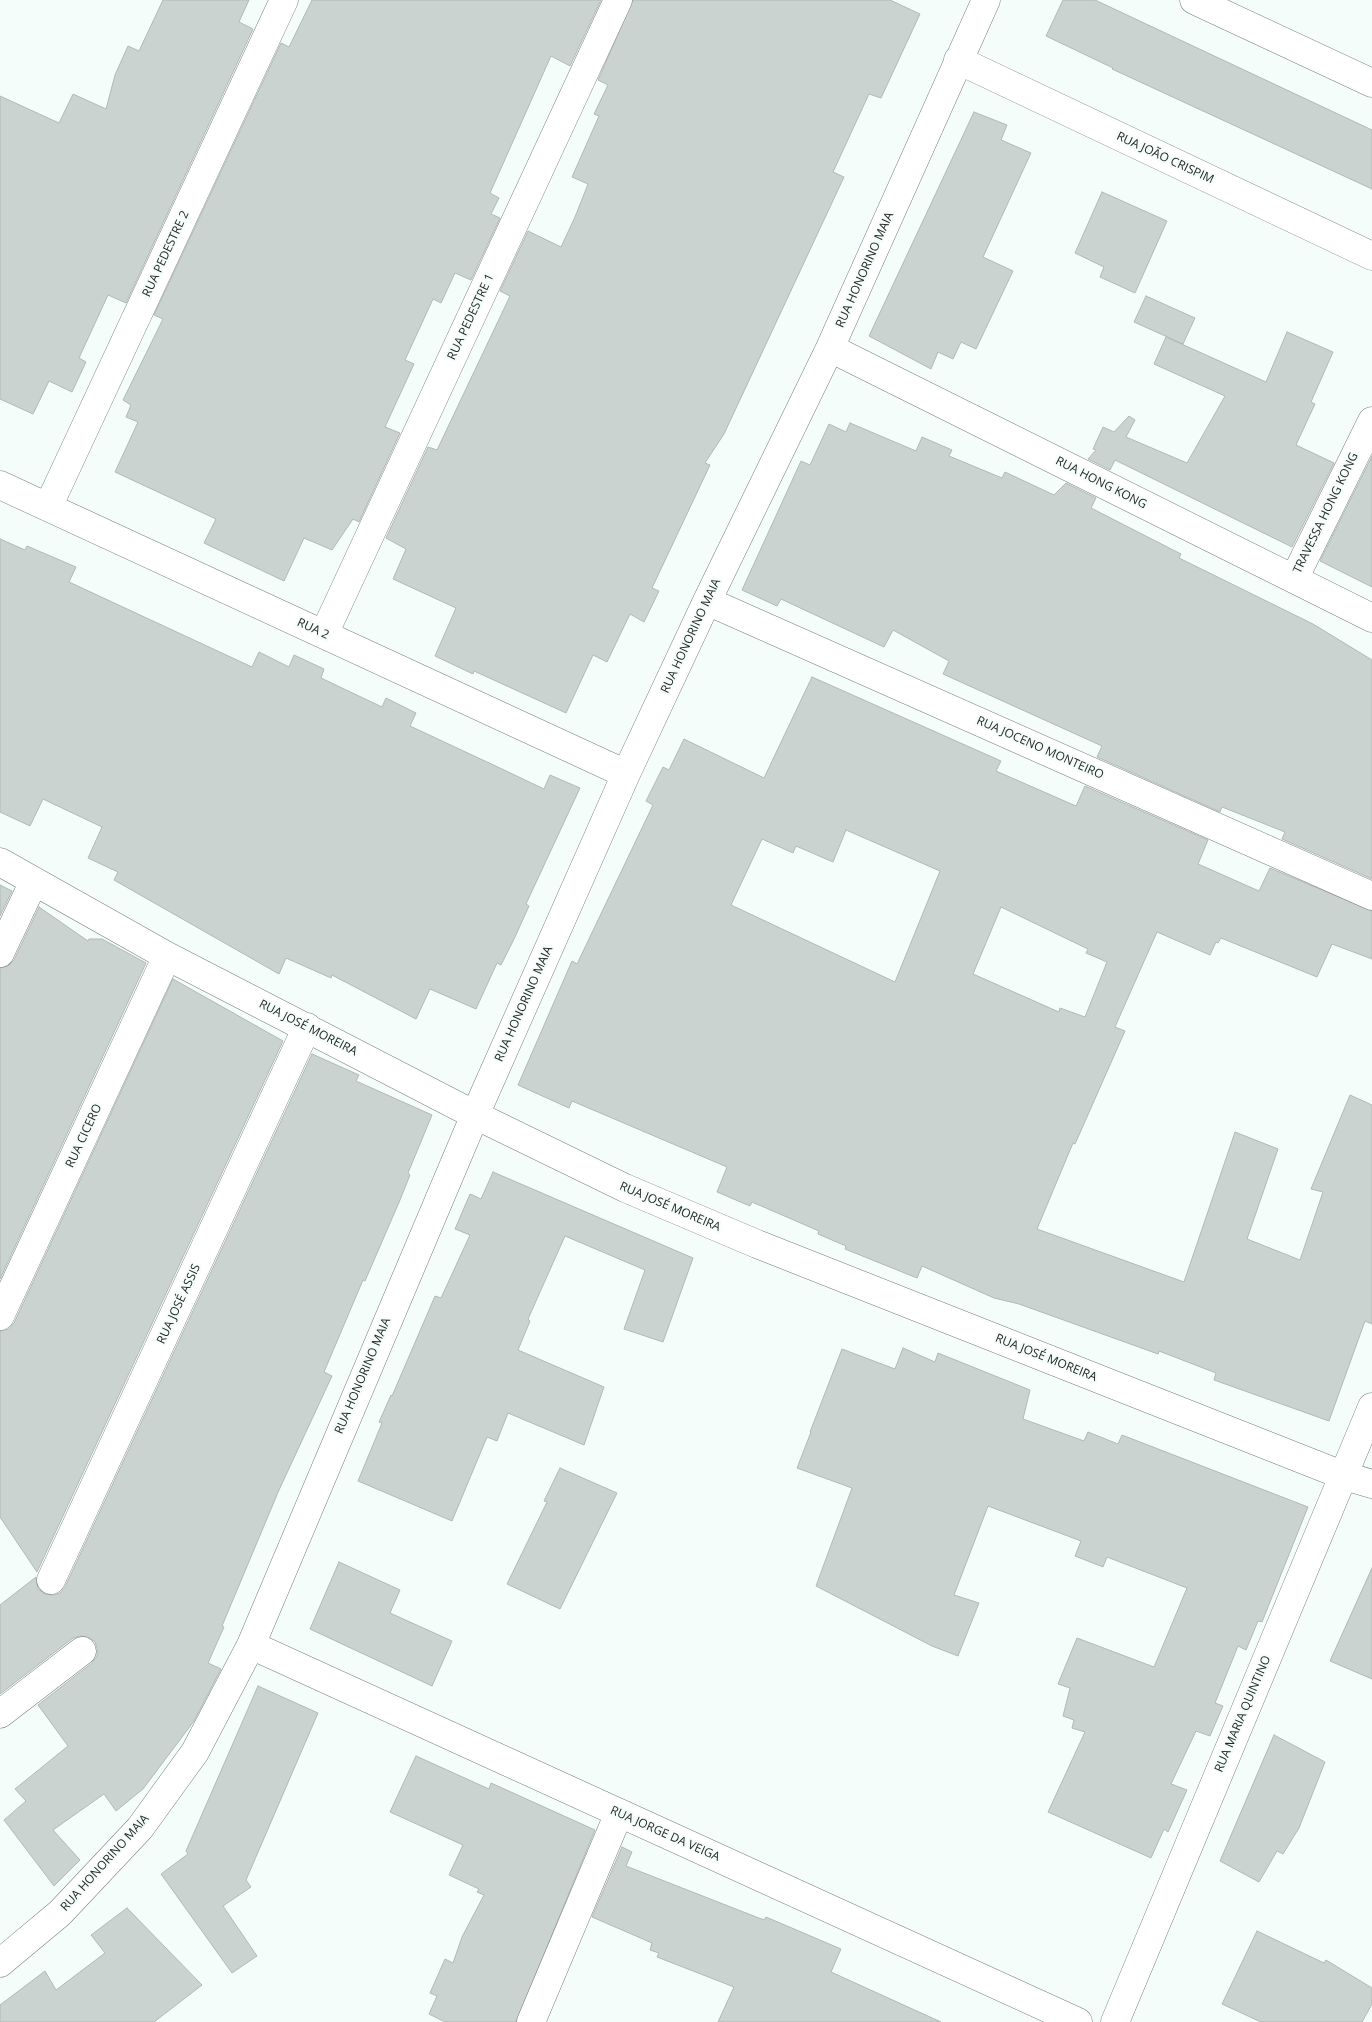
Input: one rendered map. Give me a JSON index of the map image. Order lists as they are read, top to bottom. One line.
{"streets":{"street":["RUA JOÃO CRISPIM","RUA PEDESTRE 2","RUA HONORINO MAIA","RUA PEDESTRE 1","RUA HONG KONG","TRAVESSA HONG KONG","RUA 2","RUA JOCENO MONTEIRO","RUA JOSÉ MOREIRA","RUA CICERO","RUA JOSÉ ASSIS","RUA MARIA QUINTINO","RUA JORGE DA VEIGA"]},"crossings":[["RUA JOÃO CRISPIM","RUA HONORINO MAIA"],["RUA PEDESTRE 2","RUA 2"],["RUA HONORINO MAIA","RUA HONG KONG"],["RUA HONORINO MAIA","RUA 2"],["RUA HONORINO MAIA","RUA JOCENO MONTEIRO"],["RUA HONORINO MAIA","RUA JOSÉ MOREIRA"],["RUA HONORINO MAIA","RUA JORGE DA VEIGA"],["RUA PEDESTRE 1","RUA 2"],["RUA HONG KONG","TRAVESSA HONG KONG"],["RUA JOSÉ MOREIRA","RUA CICERO"],["RUA JOSÉ MOREIRA","RUA JOSÉ ASSIS"],["RUA JOSÉ MOREIRA","RUA MARIA QUINTINO"]]}
